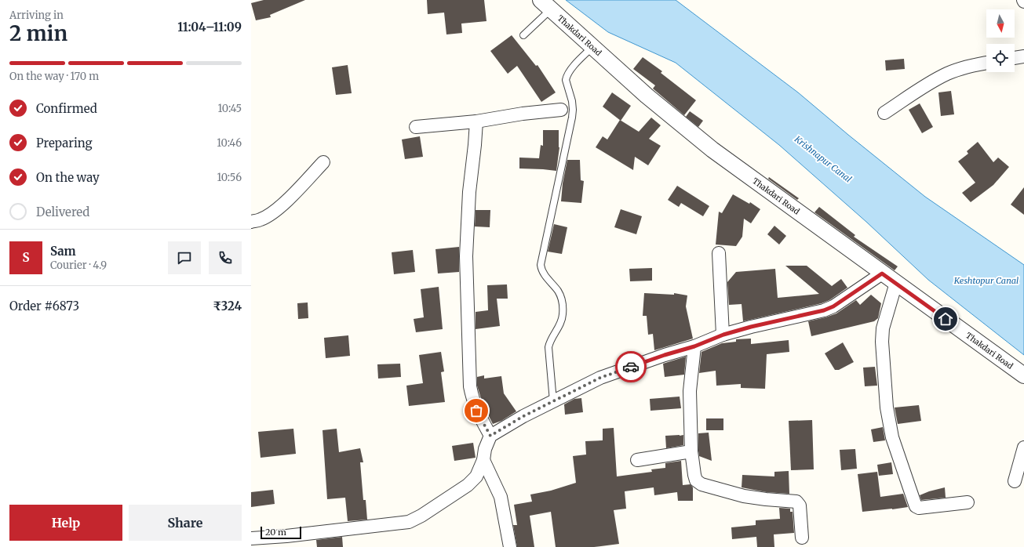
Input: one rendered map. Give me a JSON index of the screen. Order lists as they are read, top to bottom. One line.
{"streets":{"street":["Thakdari Road"]},"water":["Krishnapur Canal","Keshtopur Canal"],"scale_bar":"20 m","north":"bottom","page":{"heading":["2 min","Arriving in","11:04–11:09"],"panel":["Sam","Courier · 4.9","Order #6873","₹324"],"bar":"On the way · 170 m","list":[["Confirmed","10:45"],["Preparing","10:46"],["On the way","10:56"],"Delivered"],"round":"S","buttons":["Help","Share"],"scale":"20 m"}}
